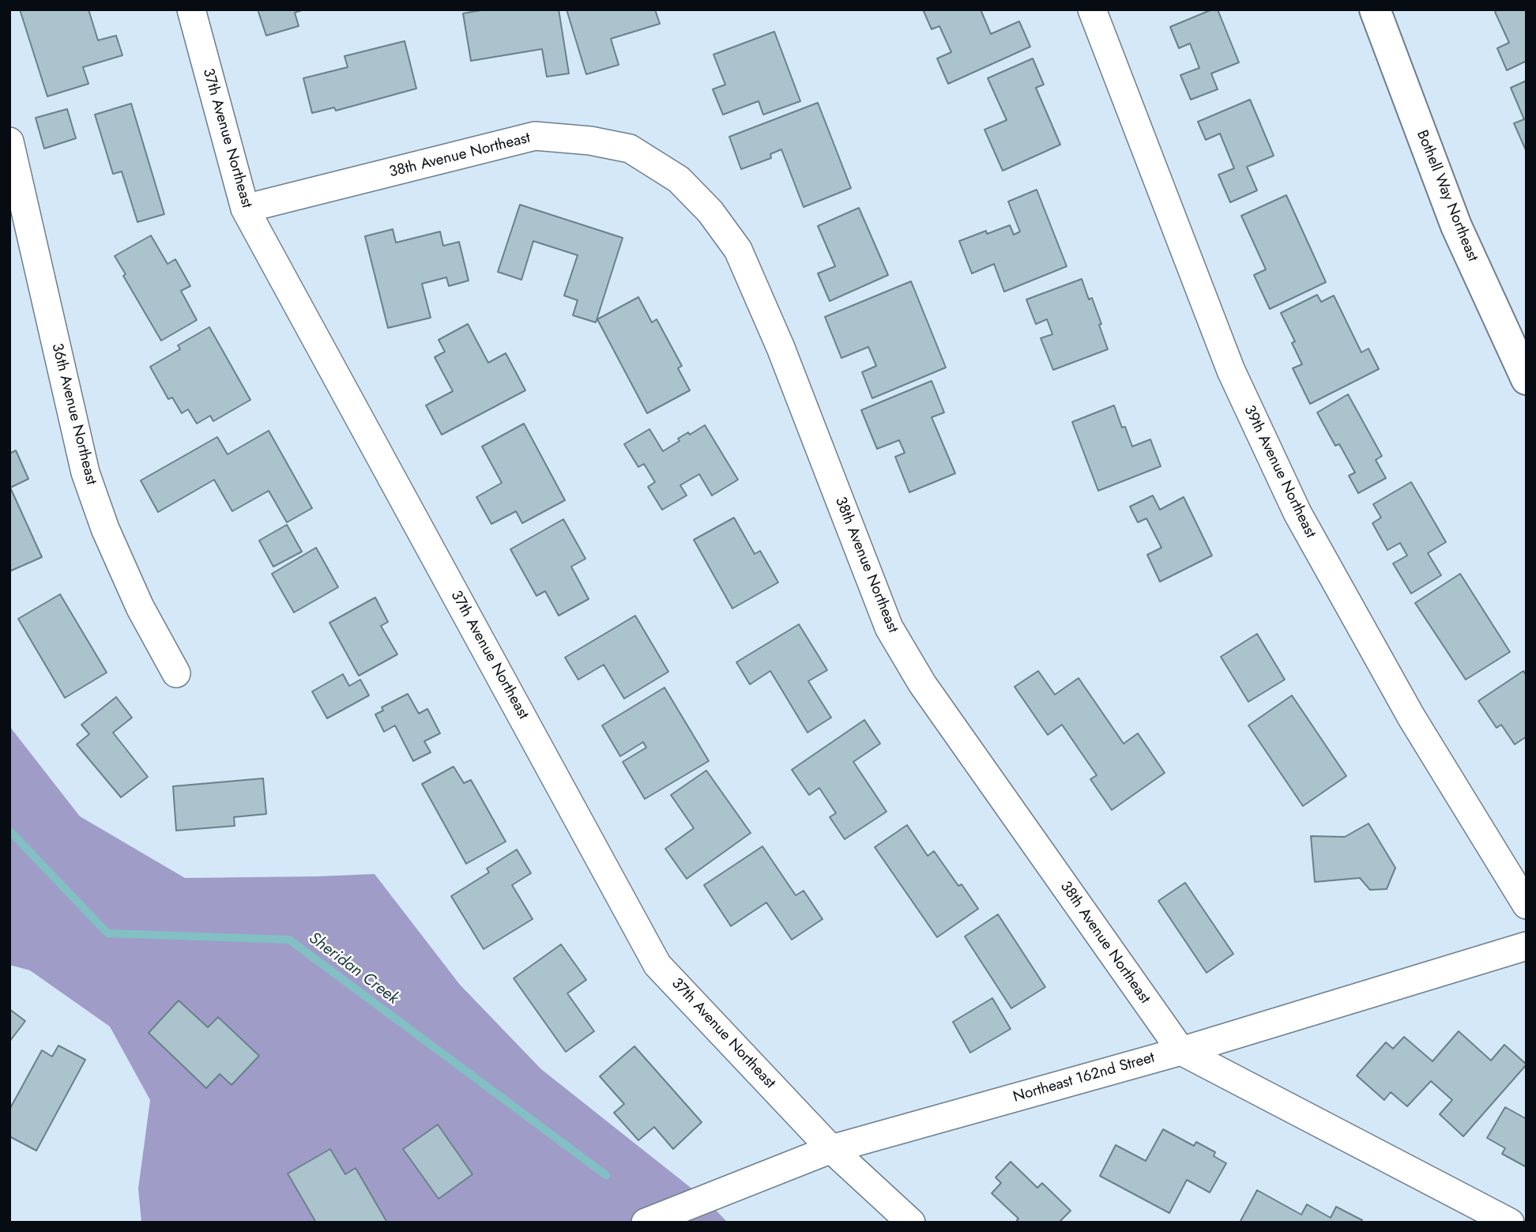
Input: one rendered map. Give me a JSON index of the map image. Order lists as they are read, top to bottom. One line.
{"streets":{"main road":["Bothell Way Northeast"],"street":["37th Avenue Northeast","38th Avenue Northeast","36th Avenue Northeast","39th Avenue Northeast","Northeast 162nd Street"]},"crossings":[["37th Avenue Northeast","38th Avenue Northeast"],["37th Avenue Northeast","Northeast 162nd Street"],["38th Avenue Northeast","Northeast 162nd Street"]],"water":["Sheridan Creek"]}
